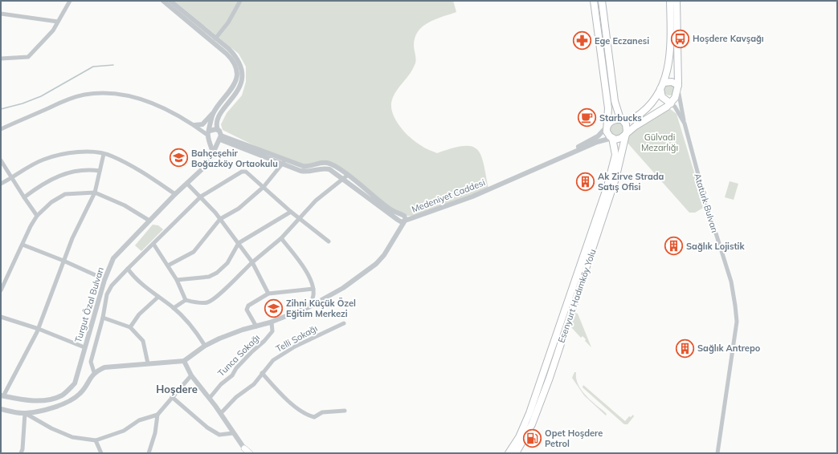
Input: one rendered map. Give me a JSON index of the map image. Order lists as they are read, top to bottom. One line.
{"streets":{"main road":["Atatürk Bulvarı","Esenyurt Hadımköy Yolu"],"street":["Medeniyet Caddesi","Turgut Özal Bulvarı","Telli Sokağı","Tunca Sokağı"]},"crossings":[["Medeniyet Caddesi","Tunca Sokağı"]],"districts":["Hoşdere"],"parks":["Gülvadi Mezarlığı"],"places":{"bus stop":["Hoşdere Kavşağı"],"pharmacy":["Ege Eczanesi"],"cafe":["Starbucks"],"school or university":["Bahçeşehir Boğazköy Ortaokulu","Zihni Küçük Özel Eğitim Merkezi"],"building":["Ak Zirve Strada Satış Ofisi","Sağlık Lojistik","Sağlık Antrepo"],"fuel station":["Opet Hoşdere Petrol"]}}
